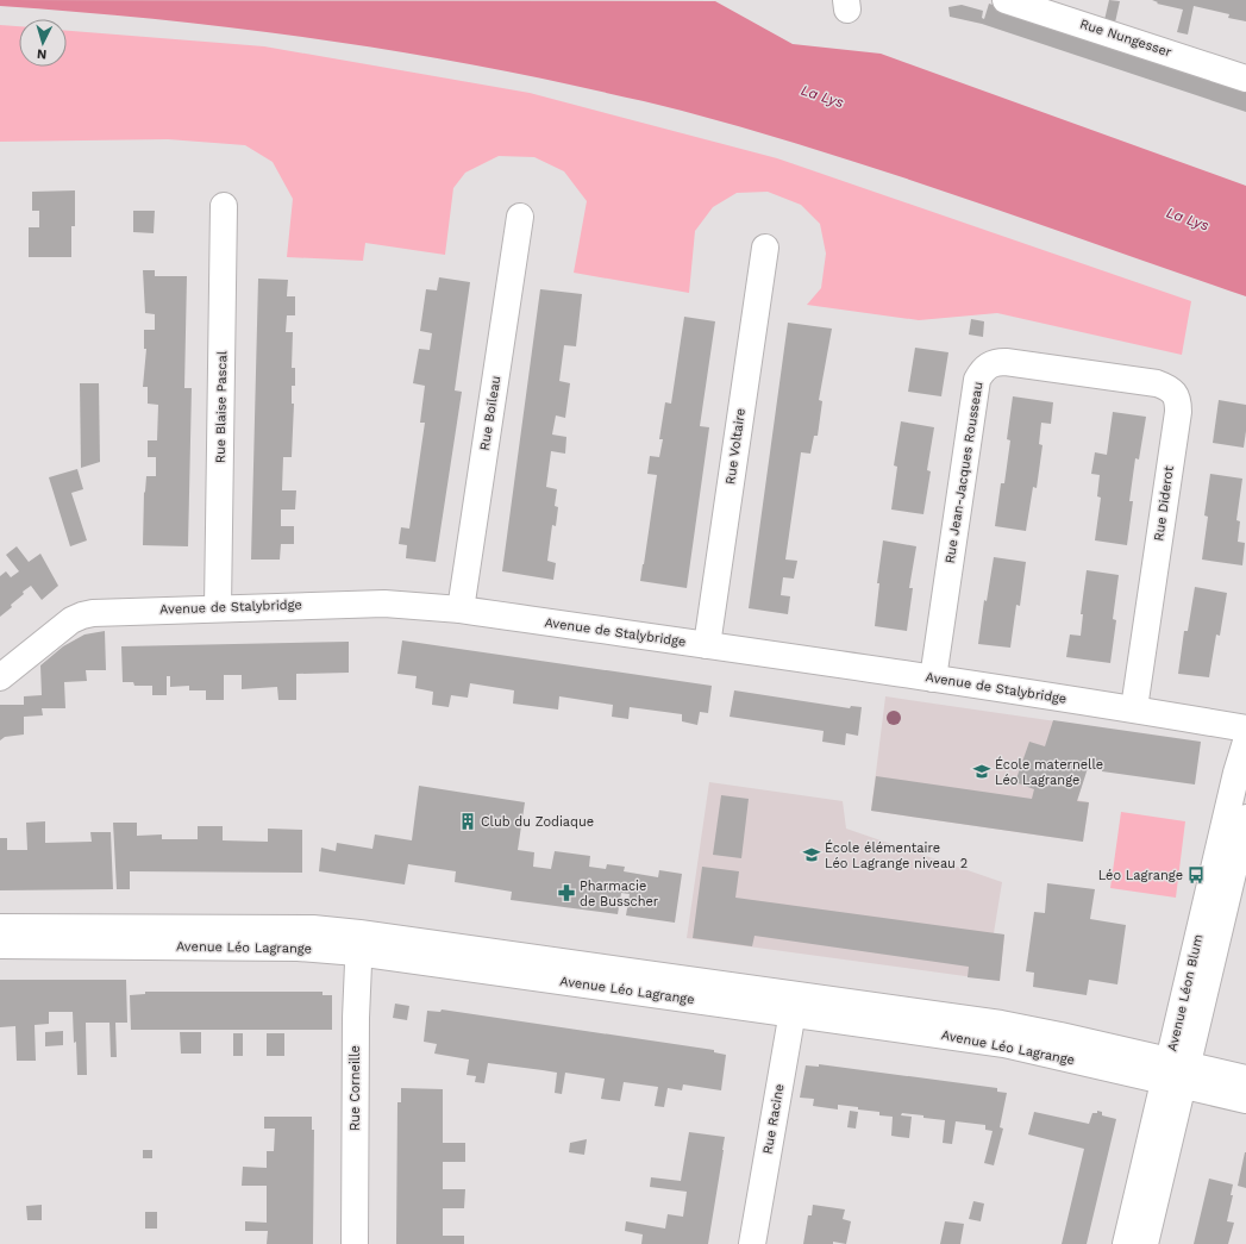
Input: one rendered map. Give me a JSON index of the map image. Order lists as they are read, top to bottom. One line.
{"streets":{"street":["Rue Nungesser","Rue Blaise Pascal","Rue Boileau","Rue Voltaire","Rue Jean-Jacques Rousseau","Rue Diderot","Avenue de Stalybridge","Avenue Léo Lagrange","Avenue Léon Blum","Rue Corneille","Rue Racine"]},"crossings":[["Rue Blaise Pascal","Avenue de Stalybridge"],["Rue Boileau","Avenue de Stalybridge"],["Rue Voltaire","Avenue de Stalybridge"],["Rue Jean-Jacques Rousseau","Rue Diderot"],["Rue Jean-Jacques Rousseau","Avenue de Stalybridge"],["Rue Diderot","Avenue de Stalybridge"],["Avenue Léo Lagrange","Avenue Léon Blum"],["Avenue Léo Lagrange","Rue Corneille"],["Avenue Léo Lagrange","Rue Racine"]],"water":["La Lys"],"places":{"school or university":["École maternelle Léo Lagrange","École élémentaire Léo Lagrange niveau 2"],"building":["Club du Zodiaque"],"bus stop":["Léo Lagrange"],"pharmacy":["Pharmacie de Busscher"]},"north":"bottom"}
